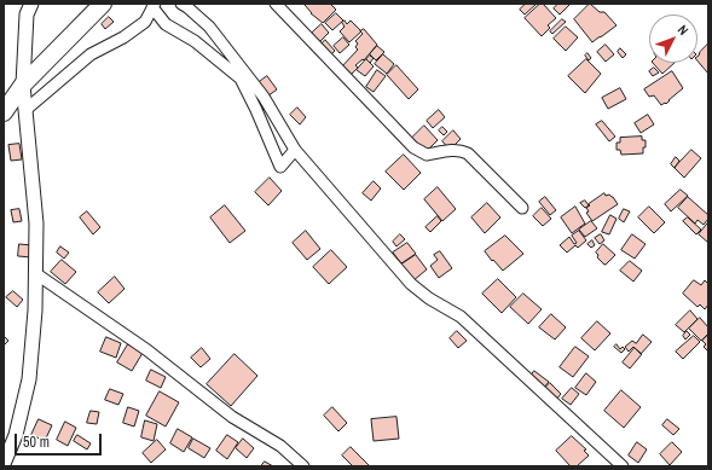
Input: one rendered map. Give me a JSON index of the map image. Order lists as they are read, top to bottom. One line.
{"scale_bar":"50 m","north":"top right"}
